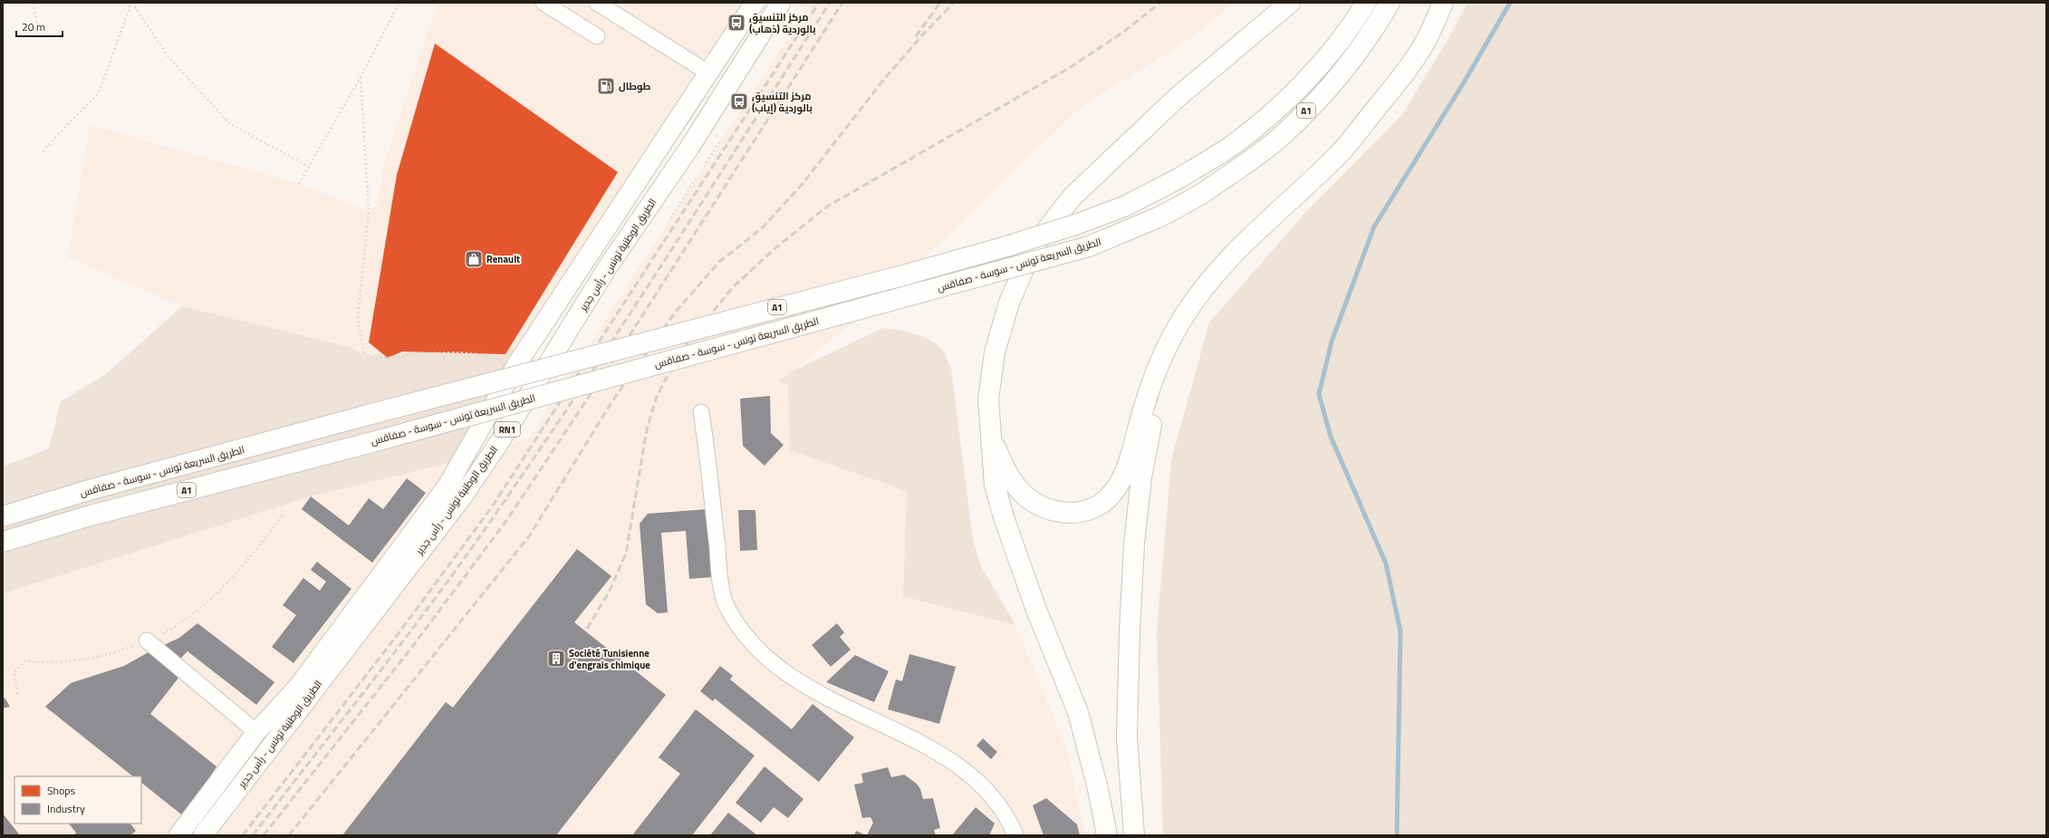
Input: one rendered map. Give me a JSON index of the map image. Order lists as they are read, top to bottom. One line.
{"streets":{"highway":["A1","الطريق السريعة تونس - سوسة - صفاقس"],"main road":["الطريق الوطنية تونس - رأس جدير","RN1"]},"places":{"bus stop":["مركز التنسيق بالوردية (ذهاب)","مركز التنسيق بالوردية (إياب)"],"fuel station":["طوطال"],"shop":["Renault"],"building":["Société Tunisienne d'engrais chimique"]},"legend":["Shops","Industry"],"scale_bar":"20 m"}
